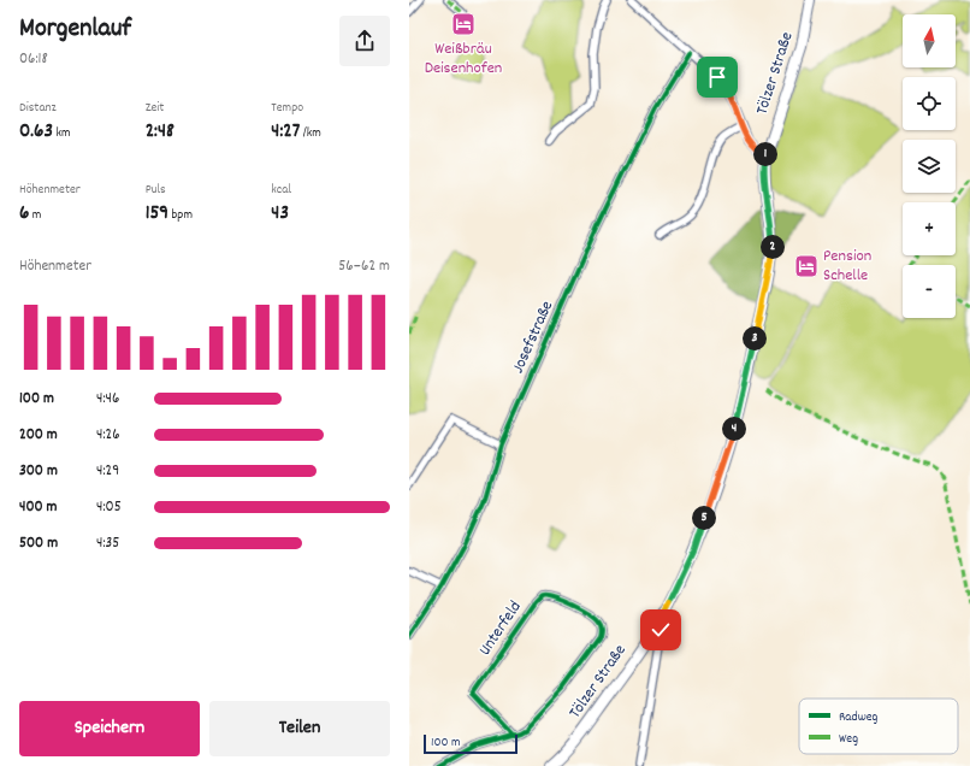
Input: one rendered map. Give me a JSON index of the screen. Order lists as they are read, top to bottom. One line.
{"streets":{"main road":["Tölzer Straße"],"street":["Josefstraße","Unterfeld"]},"places":{"hotel":["Weißbräu Deisenhofen","Pension Schelle"]},"legend":["Radweg","Weg"],"scale_bar":"100 m","north":"top","page":{"heading":["Morgenlauf","06:18"],"map_buttons":["+","−"],"stats":[["Distanz","0.63 km"],["Zeit","2:48"],["Tempo","4:27 /km"],["Höhenmeter","6 m"],["Puls","159 bpm"],["kcal","43"]],"pins":["1","2","3","4","5"],"chart":["Höhenmeter","56–62 m"],"list":[{"name":"100 m","note":"4:46"},{"name":"200 m","note":"4:26"},{"name":"300 m","note":"4:29"},{"name":"400 m","note":"4:05"},{"name":"500 m","note":"4:35"}],"buttons":["Speichern","Teilen"],"scale":"100 m"}}
